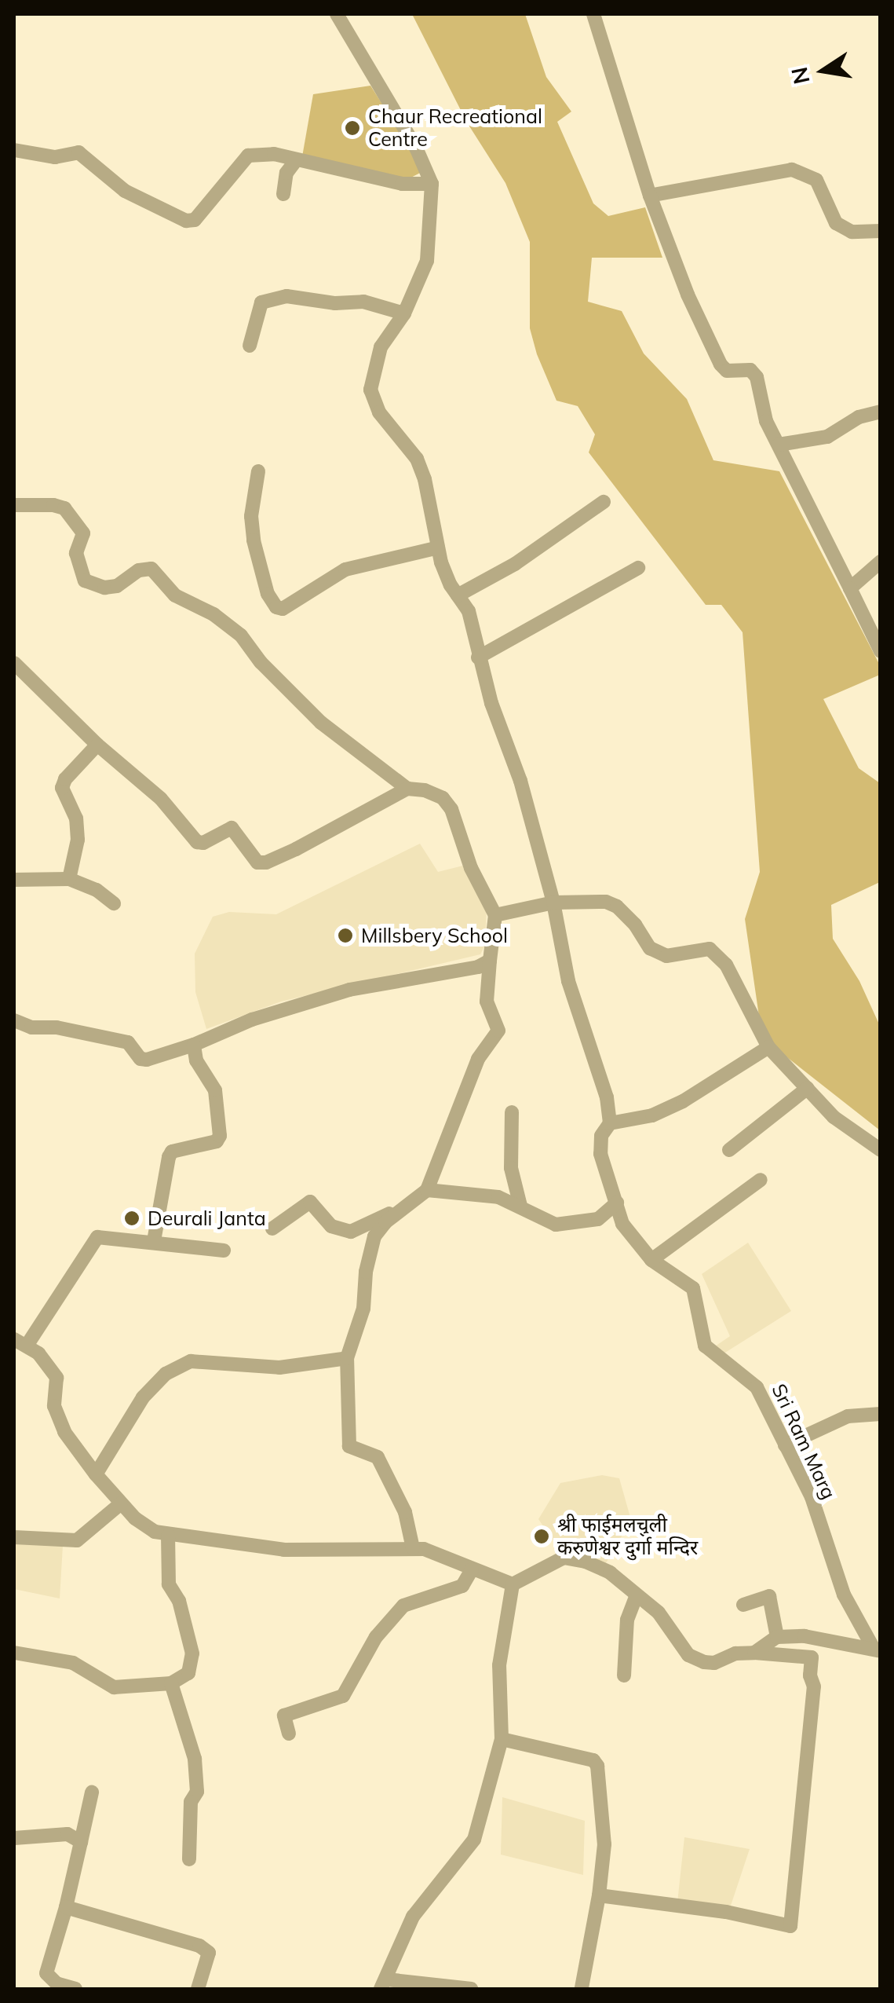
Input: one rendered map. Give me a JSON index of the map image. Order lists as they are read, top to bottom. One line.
{"streets":{"street":["Sri Ram Marg"]},"places":["Chaur Recreational Centre","Millsbery School","Deurali Janta","श्री फाईमलचुली करुणेश्वर दुर्गा मन्दिर"],"north":"left"}
